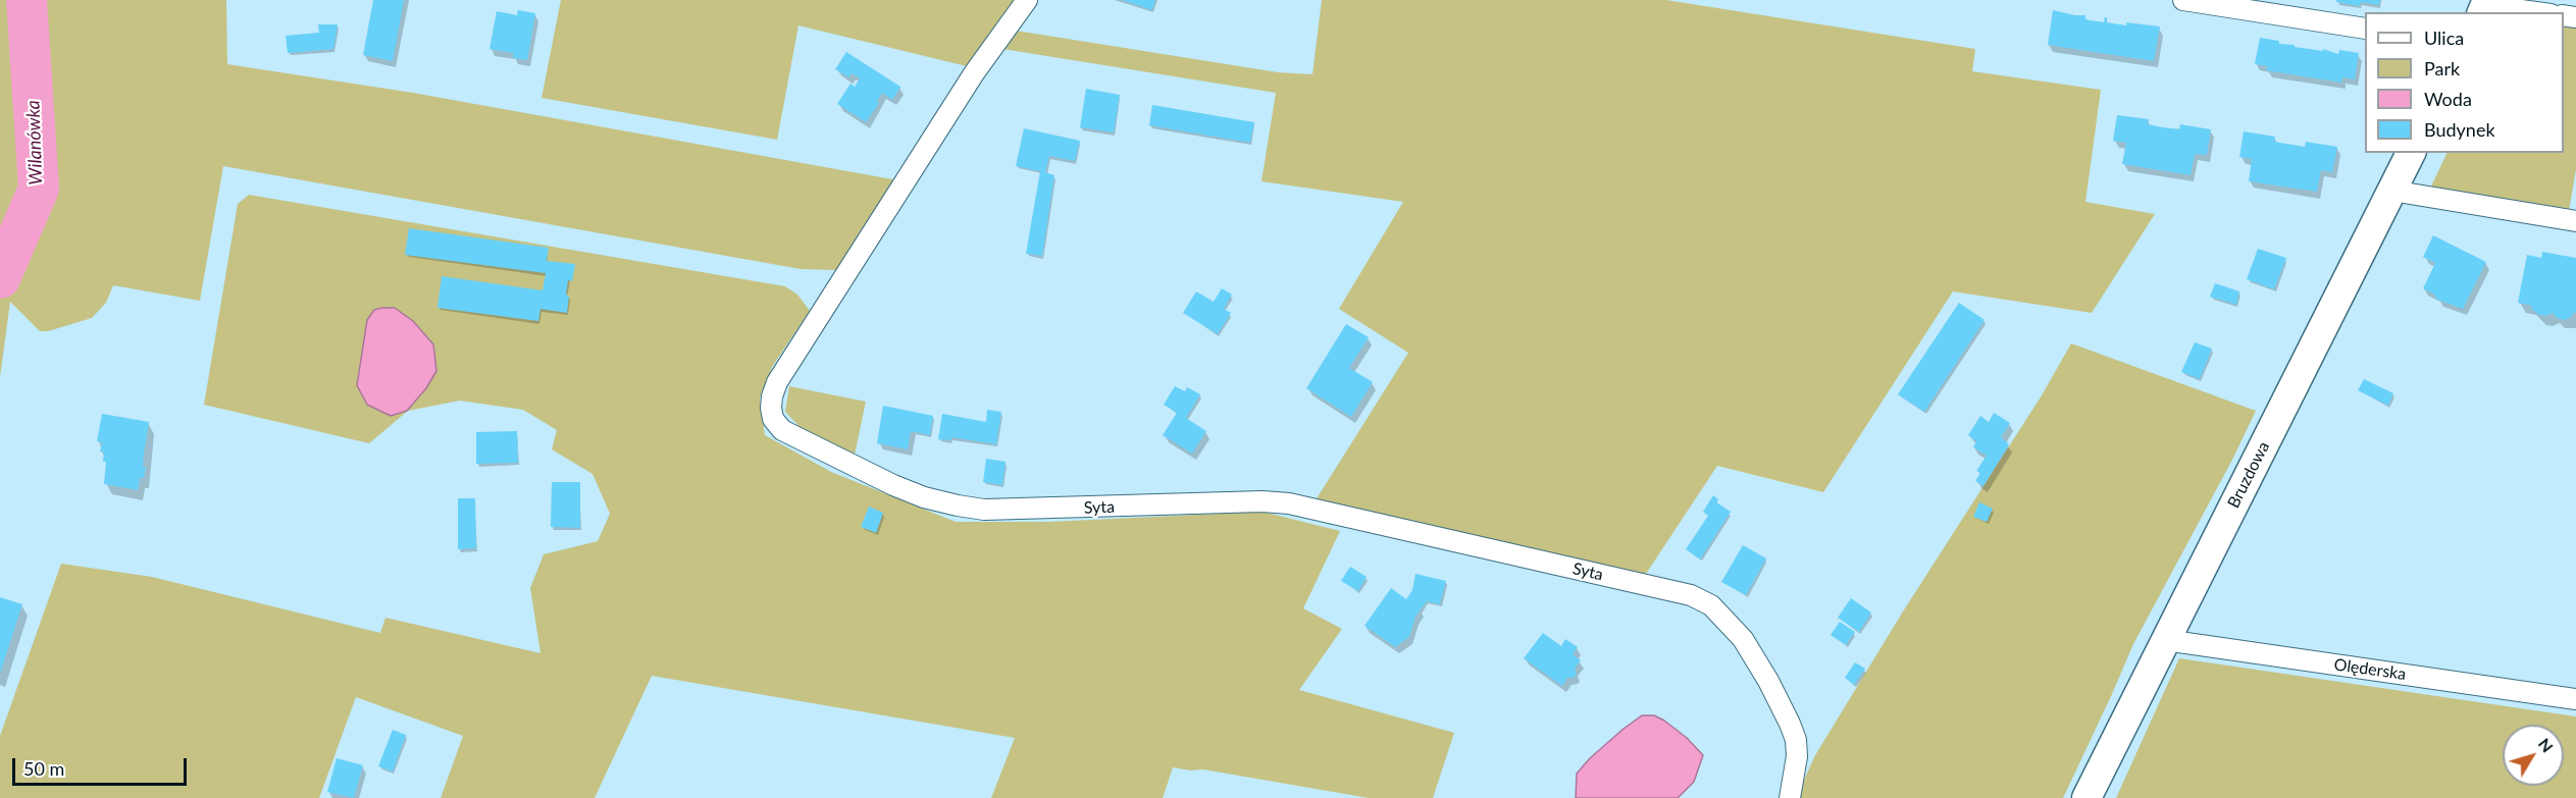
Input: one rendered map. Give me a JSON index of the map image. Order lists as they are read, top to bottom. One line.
{"streets":{"street":["Bruzdowa","Syta","Olęderska"]},"crossings":[["Bruzdowa","Olęderska"]],"water":["Wilanówka"],"legend":["Ulica","Park","Woda","Budynek"],"scale_bar":"50 m","north":"top right"}
